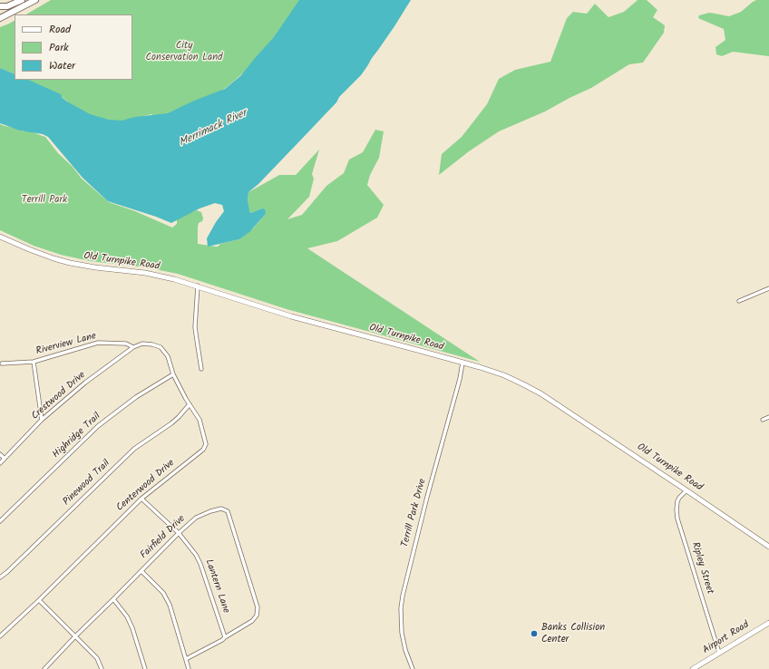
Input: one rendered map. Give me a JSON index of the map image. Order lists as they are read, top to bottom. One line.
{"streets":{"street":["Old Turnpike Road","Riverview Lane","Crestwood Drive","Highridge Trail","Pinewood Trail","Centerwood Drive","Terrill Park Drive","Fairfield Drive","Ripley Street","Lantern Lane","Airport Road"]},"crossings":[["Old Turnpike Road","Terrill Park Drive"],["Old Turnpike Road","Ripley Street"],["Riverview Lane","Crestwood Drive"],["Riverview Lane","Centerwood Drive"],["Crestwood Drive","Centerwood Drive"],["Highridge Trail","Centerwood Drive"],["Pinewood Trail","Centerwood Drive"],["Centerwood Drive","Lantern Lane"],["Fairfield Drive","Lantern Lane"],["Ripley Street","Airport Road"]],"water":["Merrimack River"],"parks":["City Conservation Land","Terrill Park"],"places":["Banks Collision Center"],"legend":["Road","Park","Water"]}
